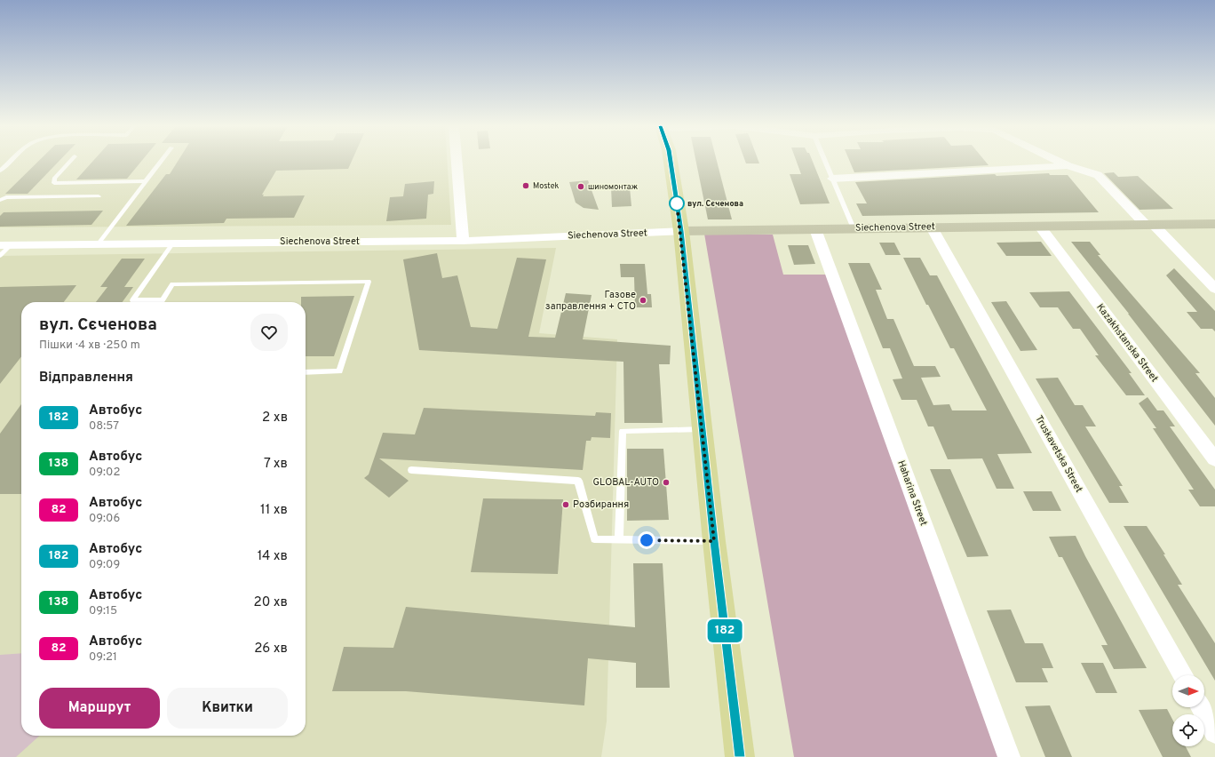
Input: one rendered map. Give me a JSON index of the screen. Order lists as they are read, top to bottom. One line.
{"streets":{"street":["Siechenova Street","Kazakhstanska Street","Truskavetska Street","Haharina Street"]},"crossings":[["Siechenova Street","Kazakhstanska Street"],["Siechenova Street","Truskavetska Street"],["Siechenova Street","Haharina Street"]],"places":["Mostek","шиномонтаж","вул. Сєченова","Газове заправлення + СТО","GLOBAL-AUTO","Розбирання"],"lines":["bus line 182"],"north":"right","page":{"on_map":"182","heading":[["вул. Сєченова","Пішки · 4 хв · 250 m"],"Відправлення"],"list":[{"mark":"182","name":"Автобус","note":"08:57","value":"2 хв"},{"mark":"138","name":"Автобус","note":"09:02","value":"7 хв"},{"mark":"82","name":"Автобус","note":"09:06","value":"11 хв"},{"mark":"182","name":"Автобус","note":"09:09","value":"14 хв"},{"mark":"138","name":"Автобус","note":"09:15","value":"20 хв"},{"mark":"82","name":"Автобус","note":"09:21","value":"26 хв"}],"buttons":["Маршрут","Квитки"]}}
